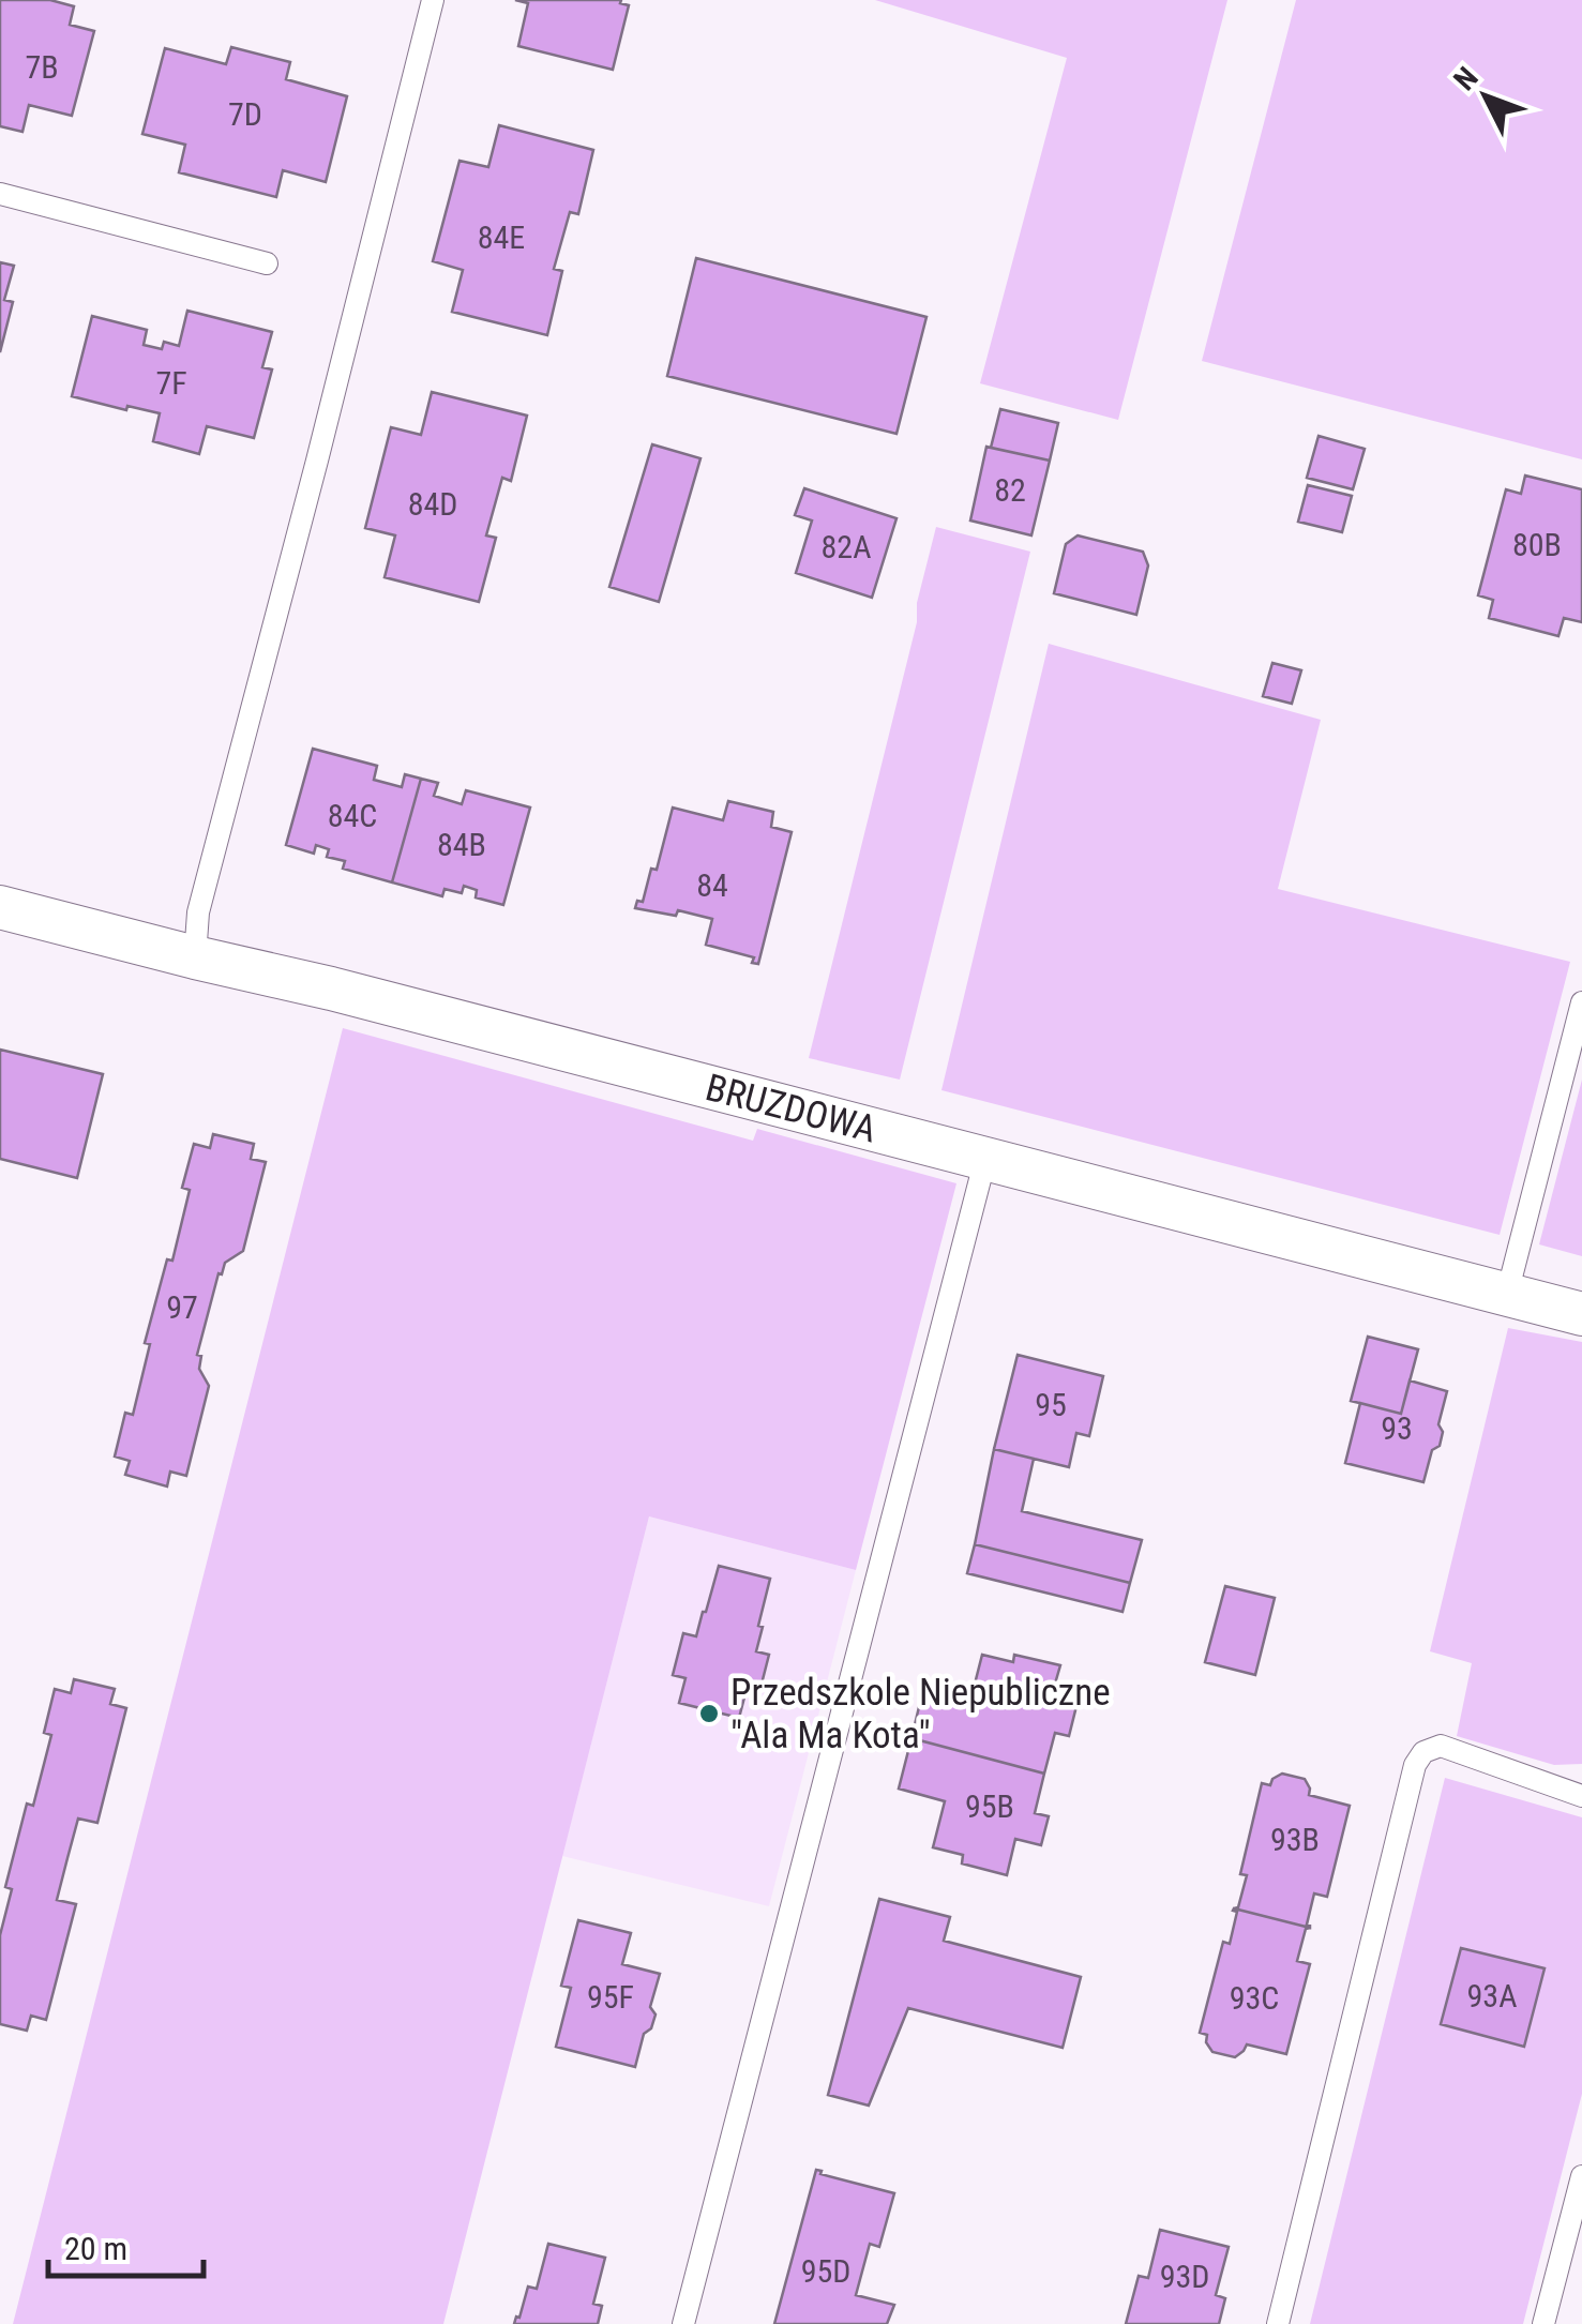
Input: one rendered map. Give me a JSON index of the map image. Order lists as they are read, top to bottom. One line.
{"streets":{"street":["BRUZDOWA"]},"places":["Przedszkole Niepubliczne \"Ala Ma Kota\""],"house_numbers":["7B","7D","84E","7F","82","84D","80B","82A","84C","84B","84","97","95","93","95B","93B","93A","95F","93C","95D","93D"],"scale_bar":"20 m","north":"top left"}
